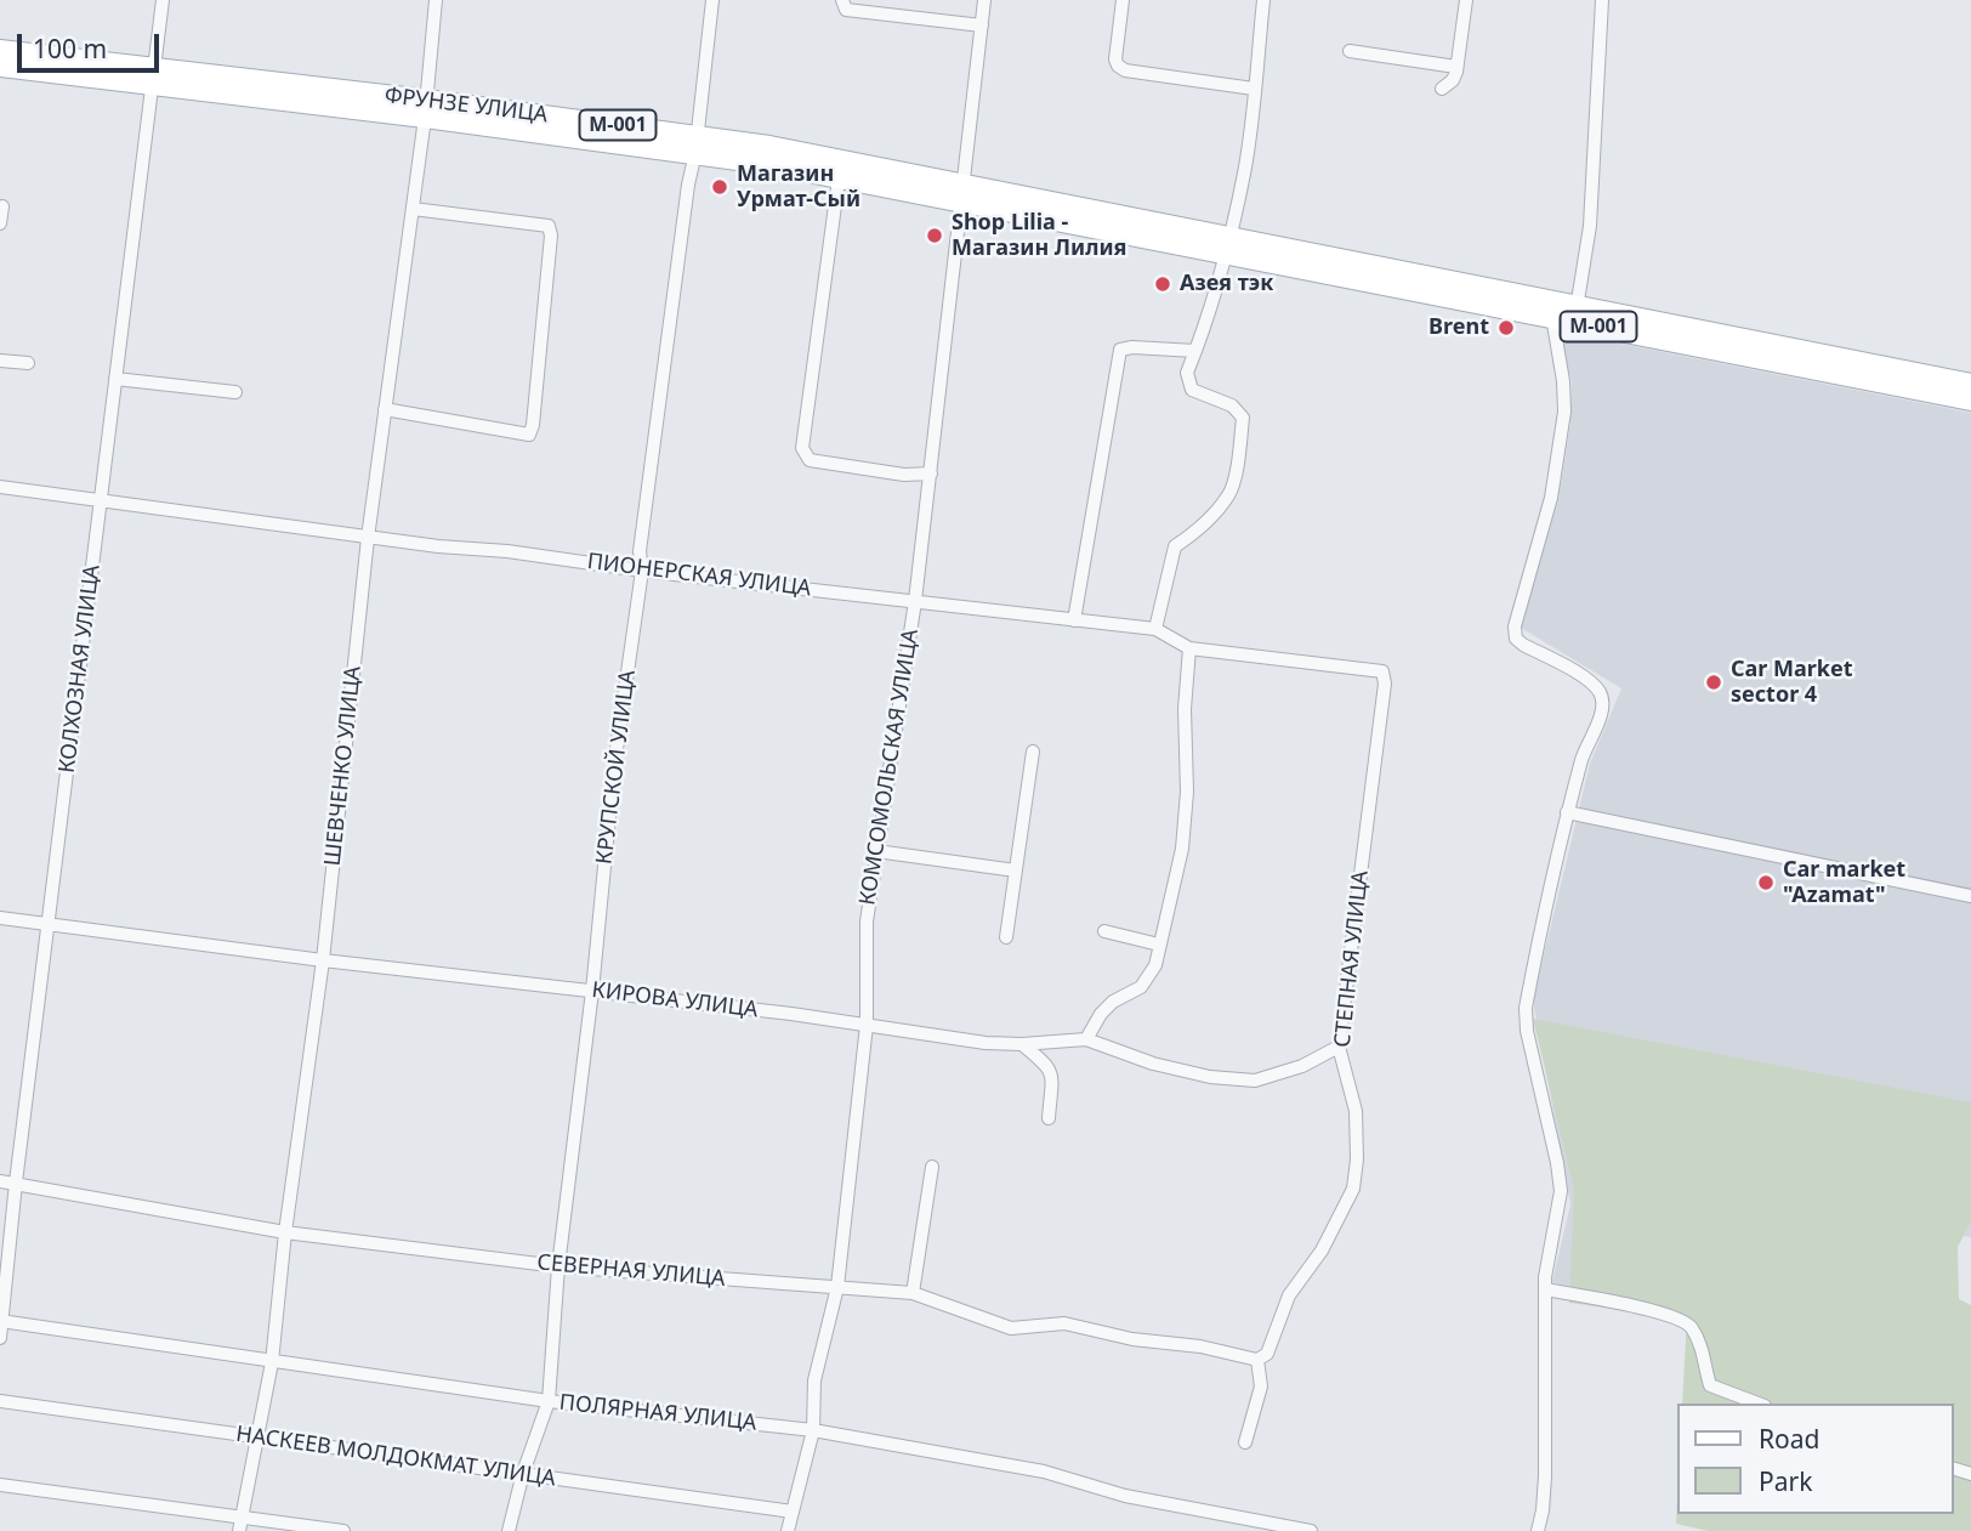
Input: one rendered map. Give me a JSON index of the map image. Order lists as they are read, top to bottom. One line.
{"streets":{"main road":["ФРУНЗЕ УЛИЦА","M-001"],"street":["ПИОНЕРСКАЯ УЛИЦА","КОЛХОЗНАЯ УЛИЦА","ШЕВЧЕНКО УЛИЦА","КРУПСКОЙ УЛИЦА","КОМСОМОЛЬСКАЯ УЛИЦА","СТЕПНАЯ УЛИЦА","КИРОВА УЛИЦА","СЕВЕРНАЯ УЛИЦА","ПОЛЯРНАЯ УЛИЦА","НАСКЕЕВ МОЛДОКМАТ УЛИЦА"]},"crossings":[["ФРУНЗЕ УЛИЦА","M-001"],["ФРУНЗЕ УЛИЦА","КОЛХОЗНАЯ УЛИЦА"],["ФРУНЗЕ УЛИЦА","ШЕВЧЕНКО УЛИЦА"],["ФРУНЗЕ УЛИЦА","КРУПСКОЙ УЛИЦА"],["ФРУНЗЕ УЛИЦА","КОМСОМОЛЬСКАЯ УЛИЦА"],["ПИОНЕРСКАЯ УЛИЦА","КОЛХОЗНАЯ УЛИЦА"],["ПИОНЕРСКАЯ УЛИЦА","ШЕВЧЕНКО УЛИЦА"],["ПИОНЕРСКАЯ УЛИЦА","КРУПСКОЙ УЛИЦА"],["ПИОНЕРСКАЯ УЛИЦА","КОМСОМОЛЬСКАЯ УЛИЦА"],["ПИОНЕРСКАЯ УЛИЦА","СТЕПНАЯ УЛИЦА"],["КОЛХОЗНАЯ УЛИЦА","КИРОВА УЛИЦА"],["КОЛХОЗНАЯ УЛИЦА","СЕВЕРНАЯ УЛИЦА"],["КОЛХОЗНАЯ УЛИЦА","ПОЛЯРНАЯ УЛИЦА"],["ШЕВЧЕНКО УЛИЦА","КИРОВА УЛИЦА"],["ШЕВЧЕНКО УЛИЦА","СЕВЕРНАЯ УЛИЦА"],["ШЕВЧЕНКО УЛИЦА","ПОЛЯРНАЯ УЛИЦА"],["ШЕВЧЕНКО УЛИЦА","НАСКЕЕВ МОЛДОКМАТ УЛИЦА"],["КРУПСКОЙ УЛИЦА","КИРОВА УЛИЦА"],["КРУПСКОЙ УЛИЦА","СЕВЕРНАЯ УЛИЦА"],["КРУПСКОЙ УЛИЦА","ПОЛЯРНАЯ УЛИЦА"],["КРУПСКОЙ УЛИЦА","НАСКЕЕВ МОЛДОКМАТ УЛИЦА"],["КОМСОМОЛЬСКАЯ УЛИЦА","КИРОВА УЛИЦА"],["КОМСОМОЛЬСКАЯ УЛИЦА","СЕВЕРНАЯ УЛИЦА"],["КОМСОМОЛЬСКАЯ УЛИЦА","ПОЛЯРНАЯ УЛИЦА"],["КОМСОМОЛЬСКАЯ УЛИЦА","НАСКЕЕВ МОЛДОКМАТ УЛИЦА"],["СТЕПНАЯ УЛИЦА","КИРОВА УЛИЦА"],["СТЕПНАЯ УЛИЦА","СЕВЕРНАЯ УЛИЦА"]],"places":["Магазин Урмат-Сый","Shop Lilia - Магазин Лилия","Азея тэк","Brent","Car Market sector 4","Car market \"Azamat\""],"legend":["Road","Park"],"scale_bar":"100 m"}
